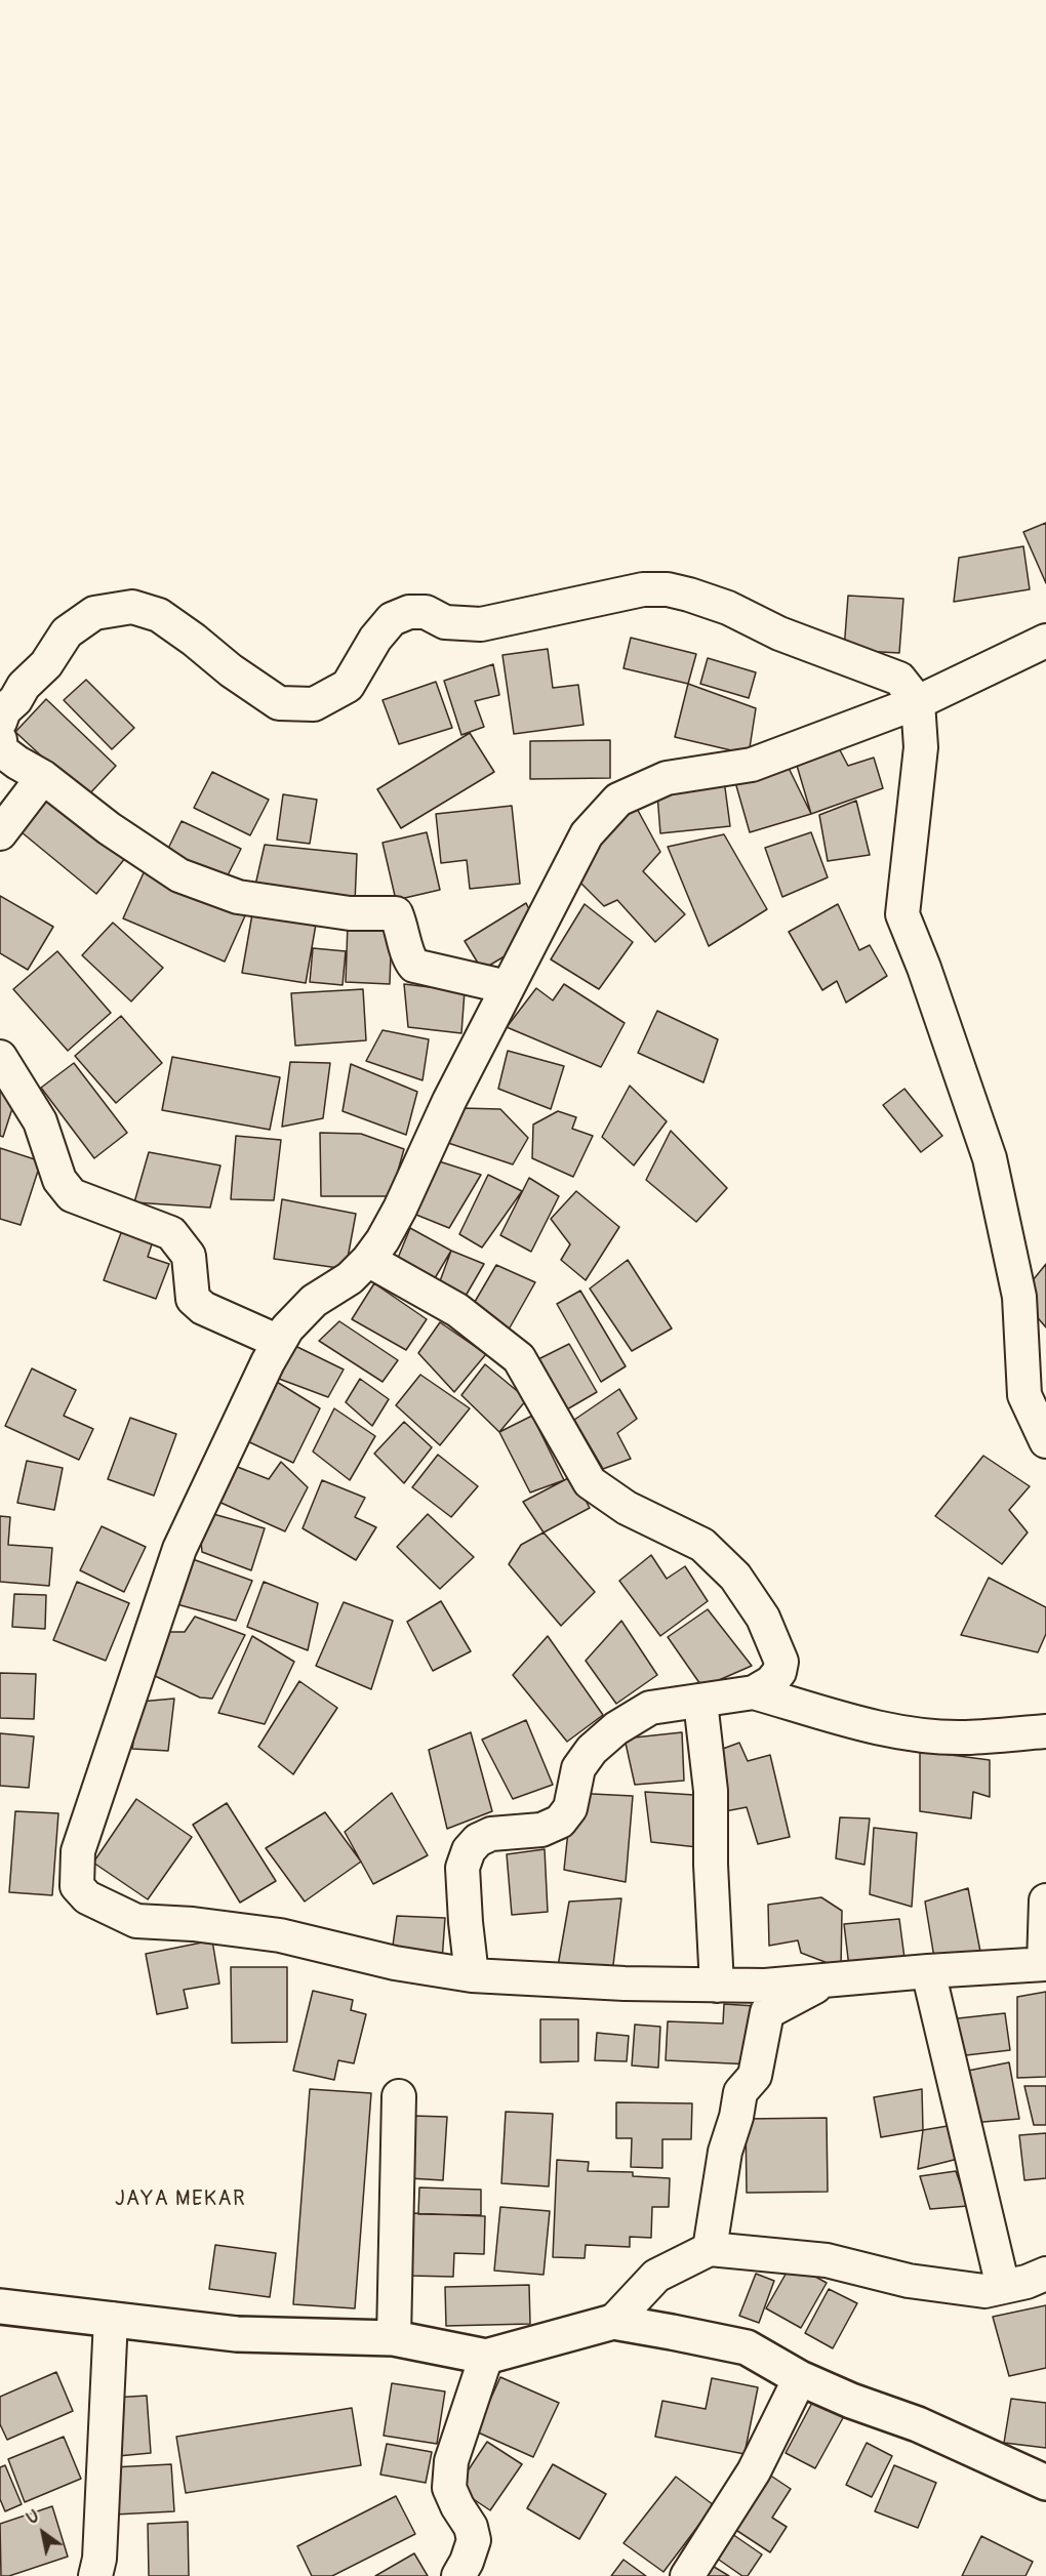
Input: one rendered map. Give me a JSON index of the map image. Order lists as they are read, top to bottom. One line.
{"districts":["JAYA MEKAR"],"north":"top left"}
